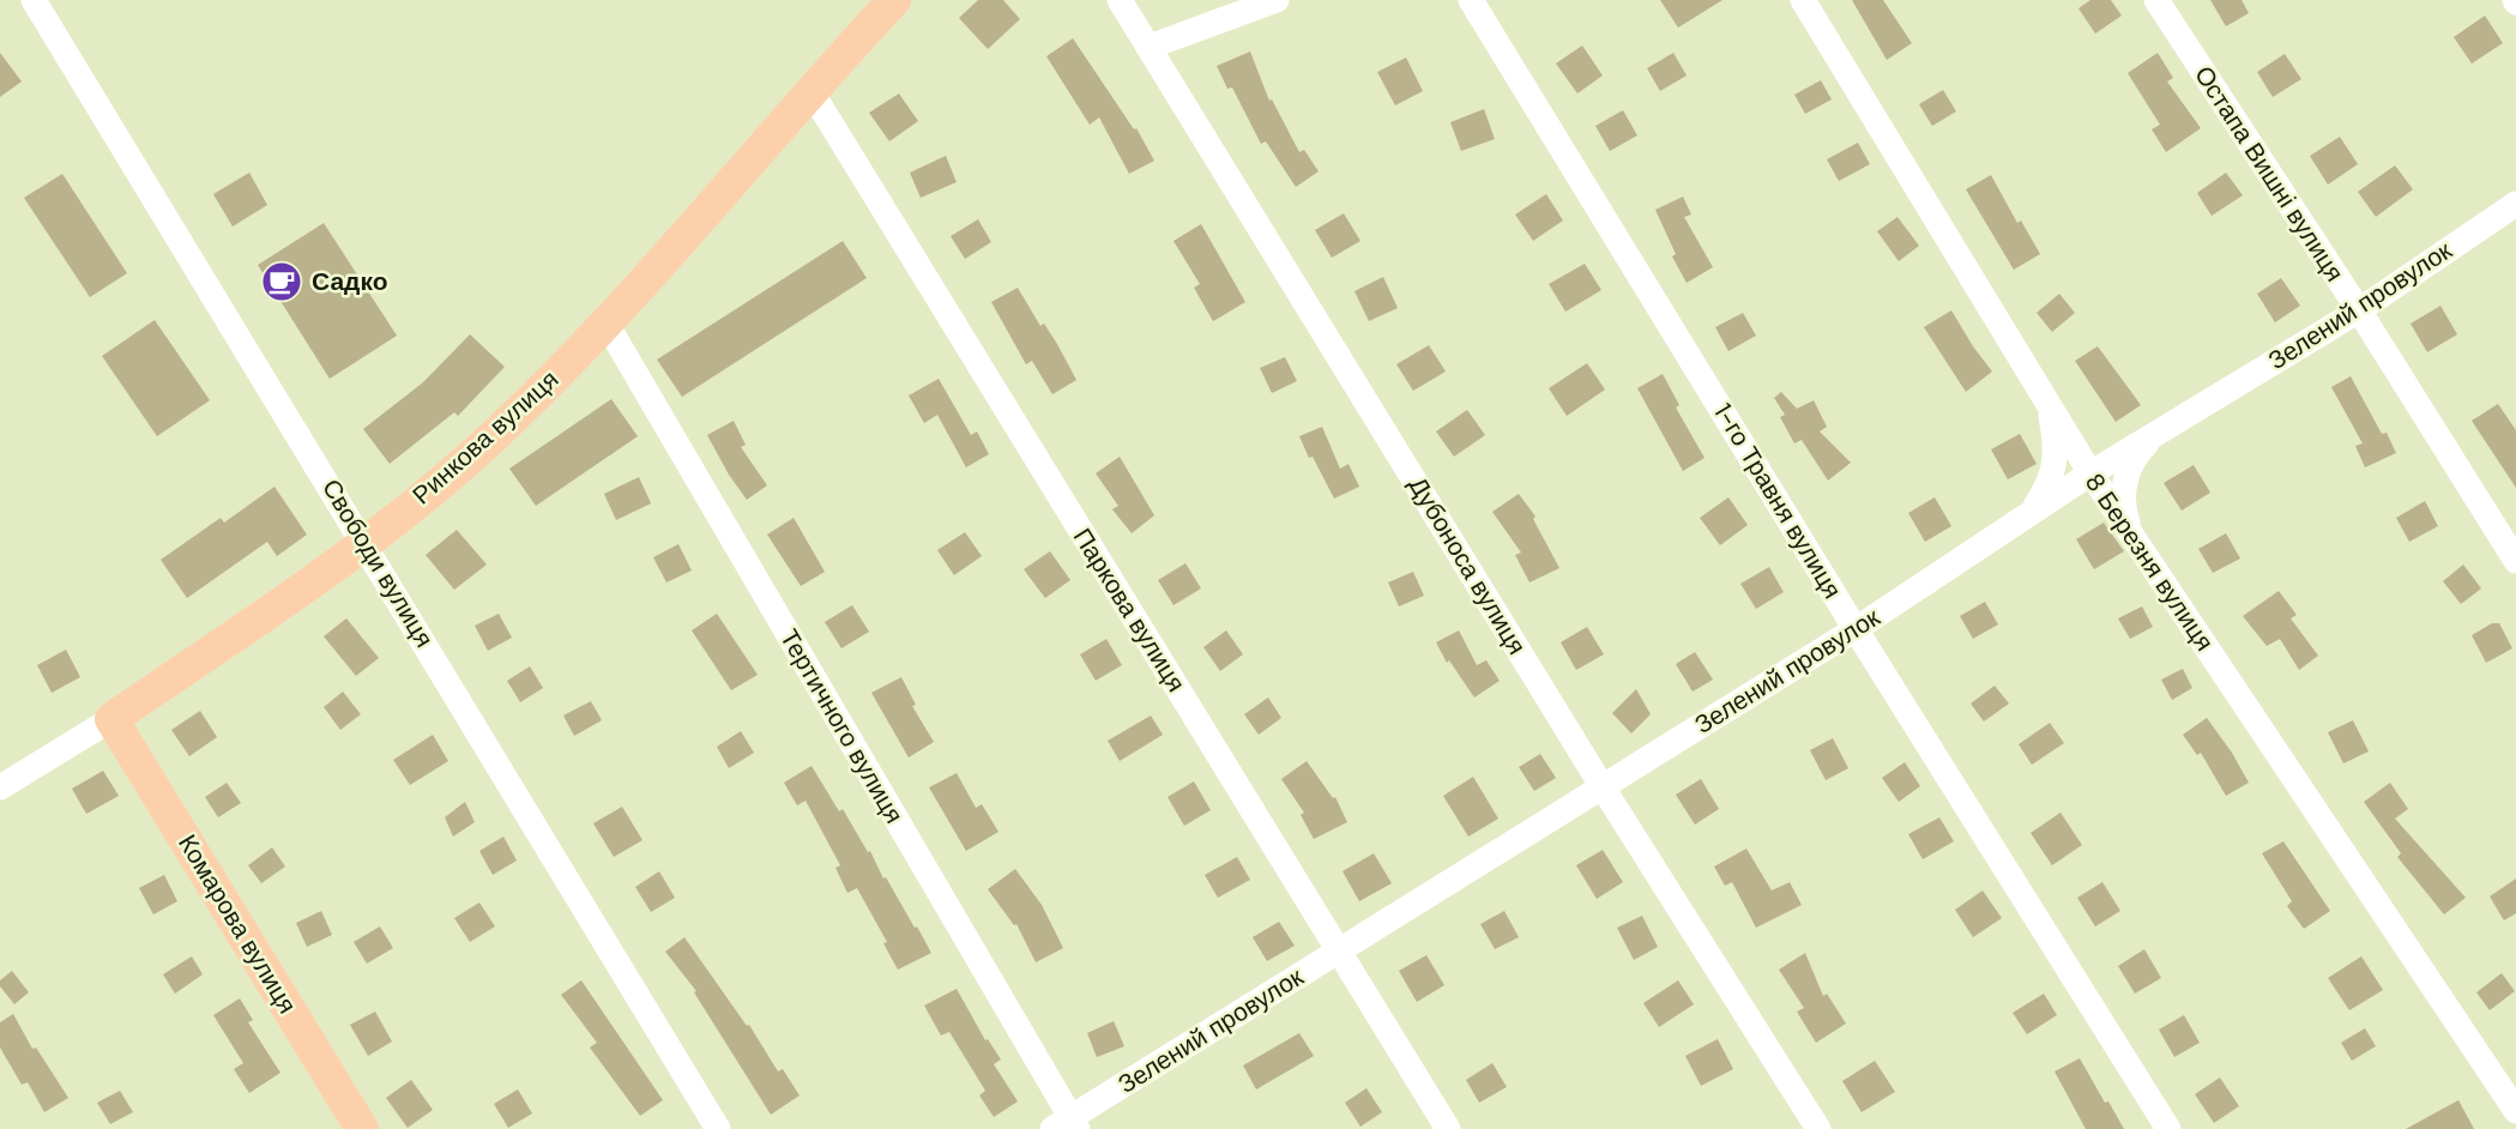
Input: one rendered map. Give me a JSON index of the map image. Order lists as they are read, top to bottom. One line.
{"streets":{"main road":["Ринкова вулиця","Комарова вулиця"],"street":["Остапа Вишні вулиця","Зелений провулок","1-го Травня вулиця","8 Березня вулиця","Свободи вулиця","Дубоноса вулиця","Паркова вулиця","Тертичного вулиця"]},"crossings":[["Остапа Вишні вулиця","Зелений провулок"],["Зелений провулок","1-го Травня вулиця"],["Зелений провулок","8 Березня вулиця"],["Зелений провулок","Дубоноса вулиця"],["Зелений провулок","Паркова вулиця"],["Зелений провулок","Тертичного вулиця"],["Ринкова вулиця","Свободи вулиця"],["Ринкова вулиця","Паркова вулиця"],["Ринкова вулиця","Тертичного вулиця"],["Ринкова вулиця","Комарова вулиця"]],"places":{"cafe":["Садко"]}}
